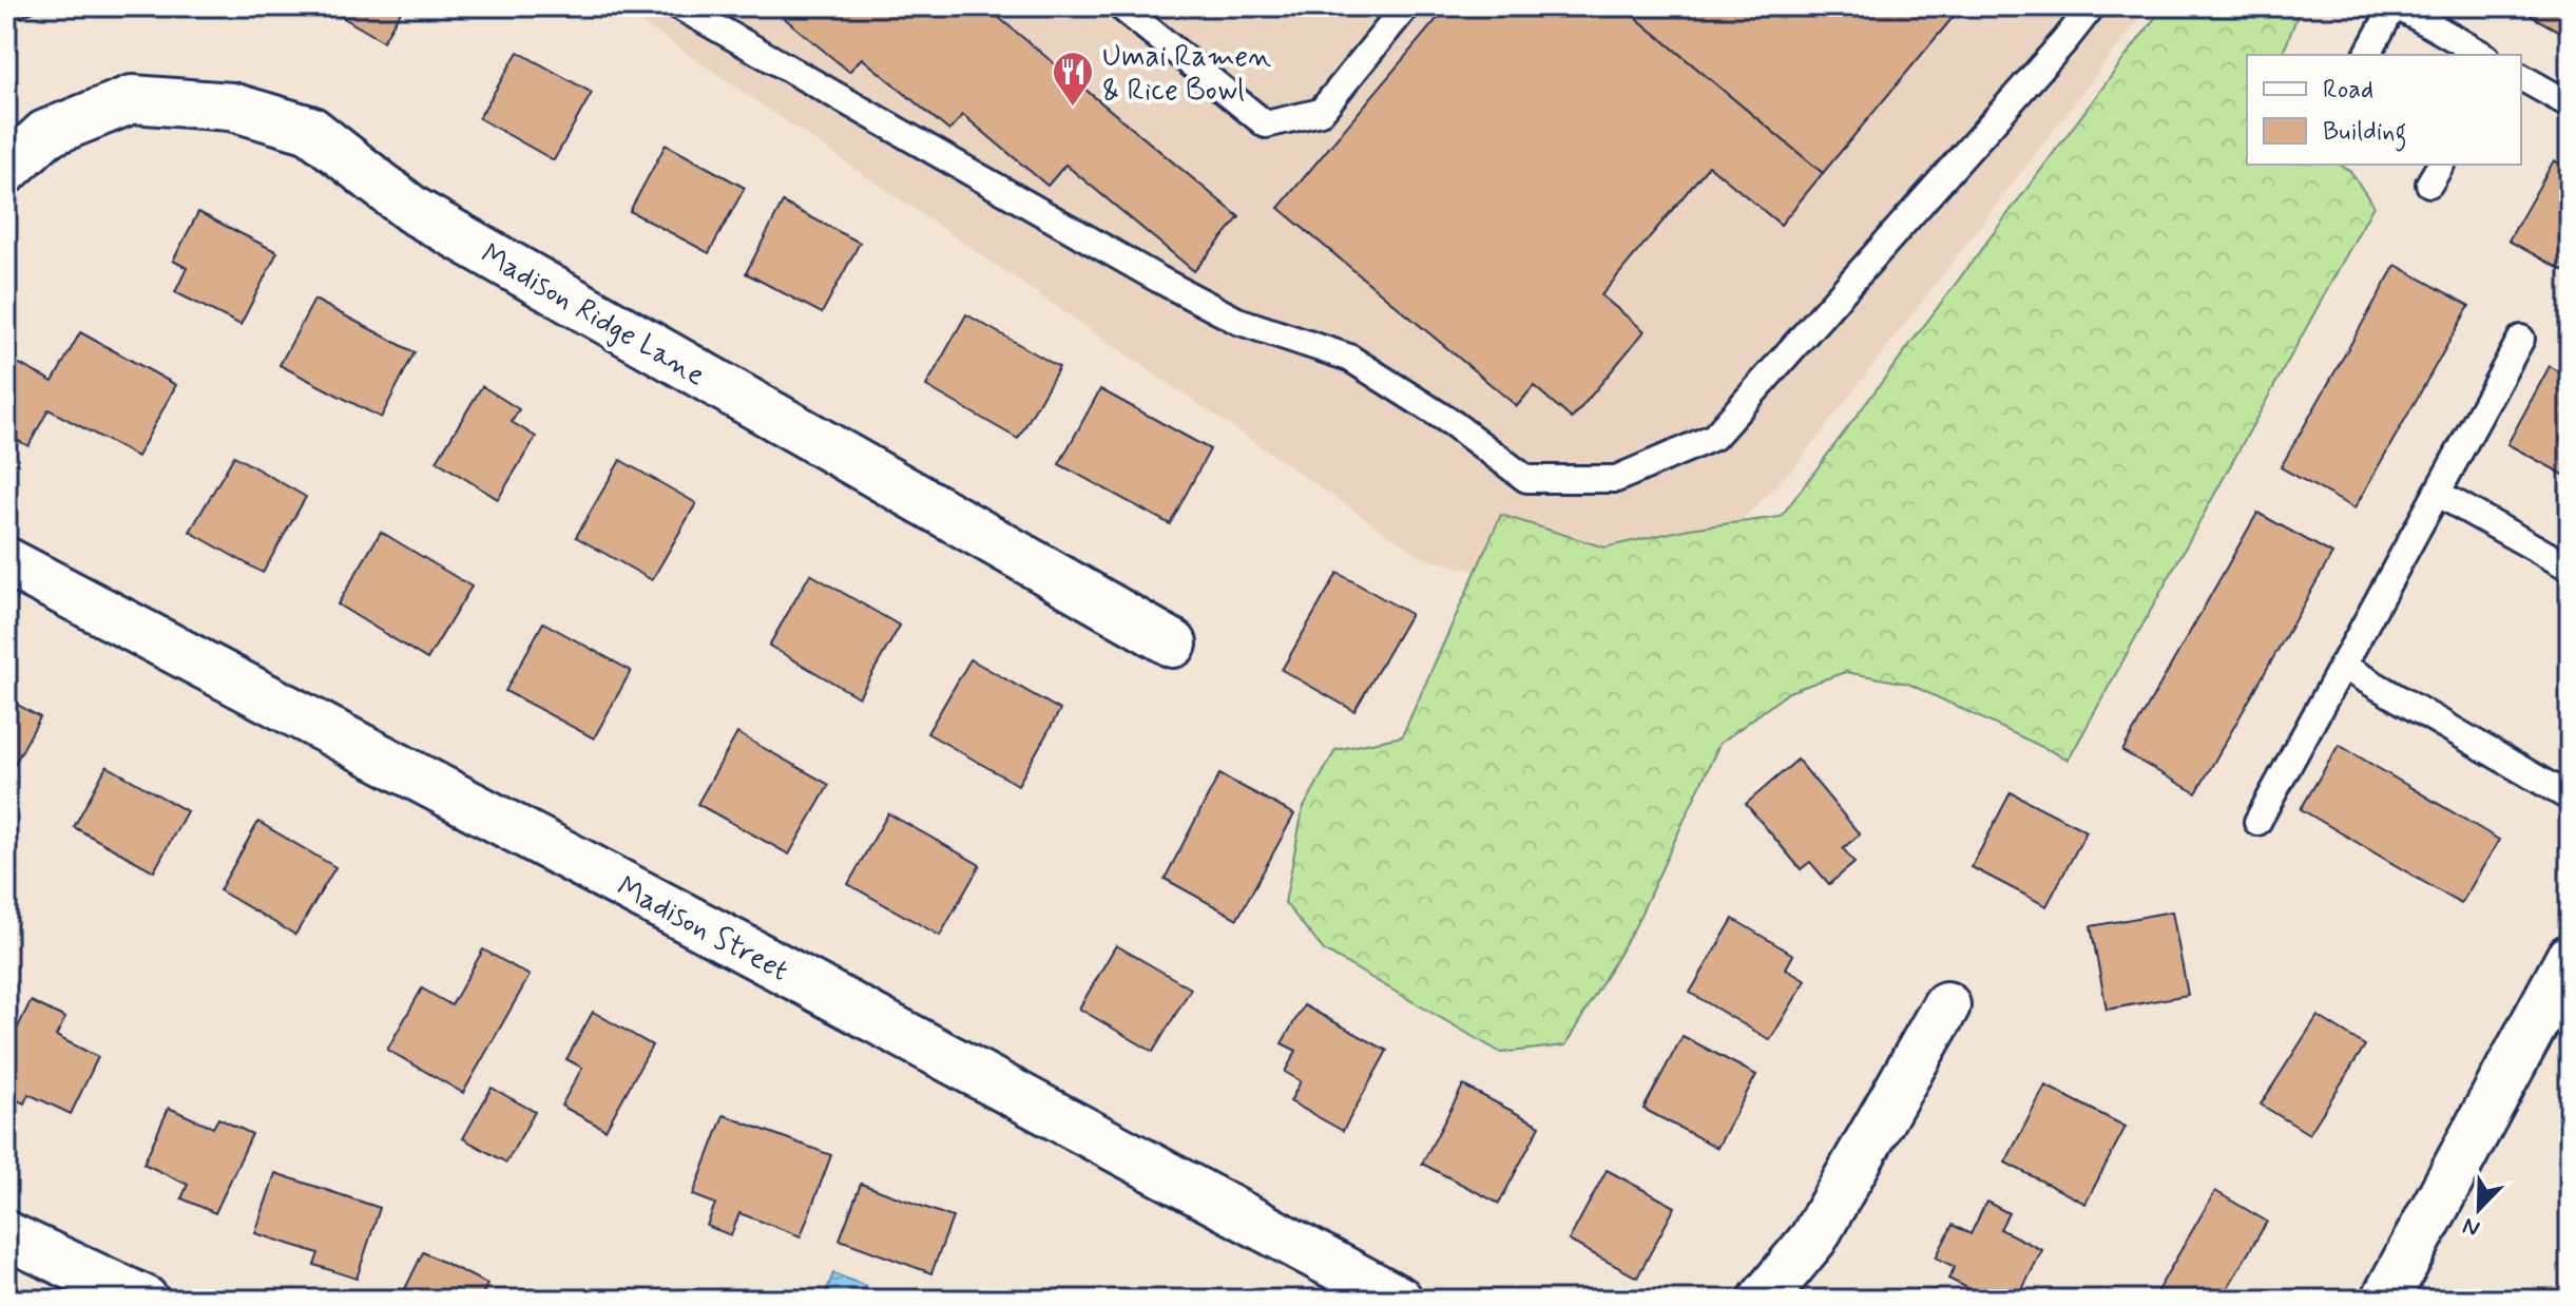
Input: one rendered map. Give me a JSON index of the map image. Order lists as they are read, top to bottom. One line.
{"streets":{"street":["Madison Ridge Lane","Madison Street"]},"places":{"restaurant":["Umai Ramen & Rice Bowl"]},"legend":["Road","Building"],"north":"bottom left"}
